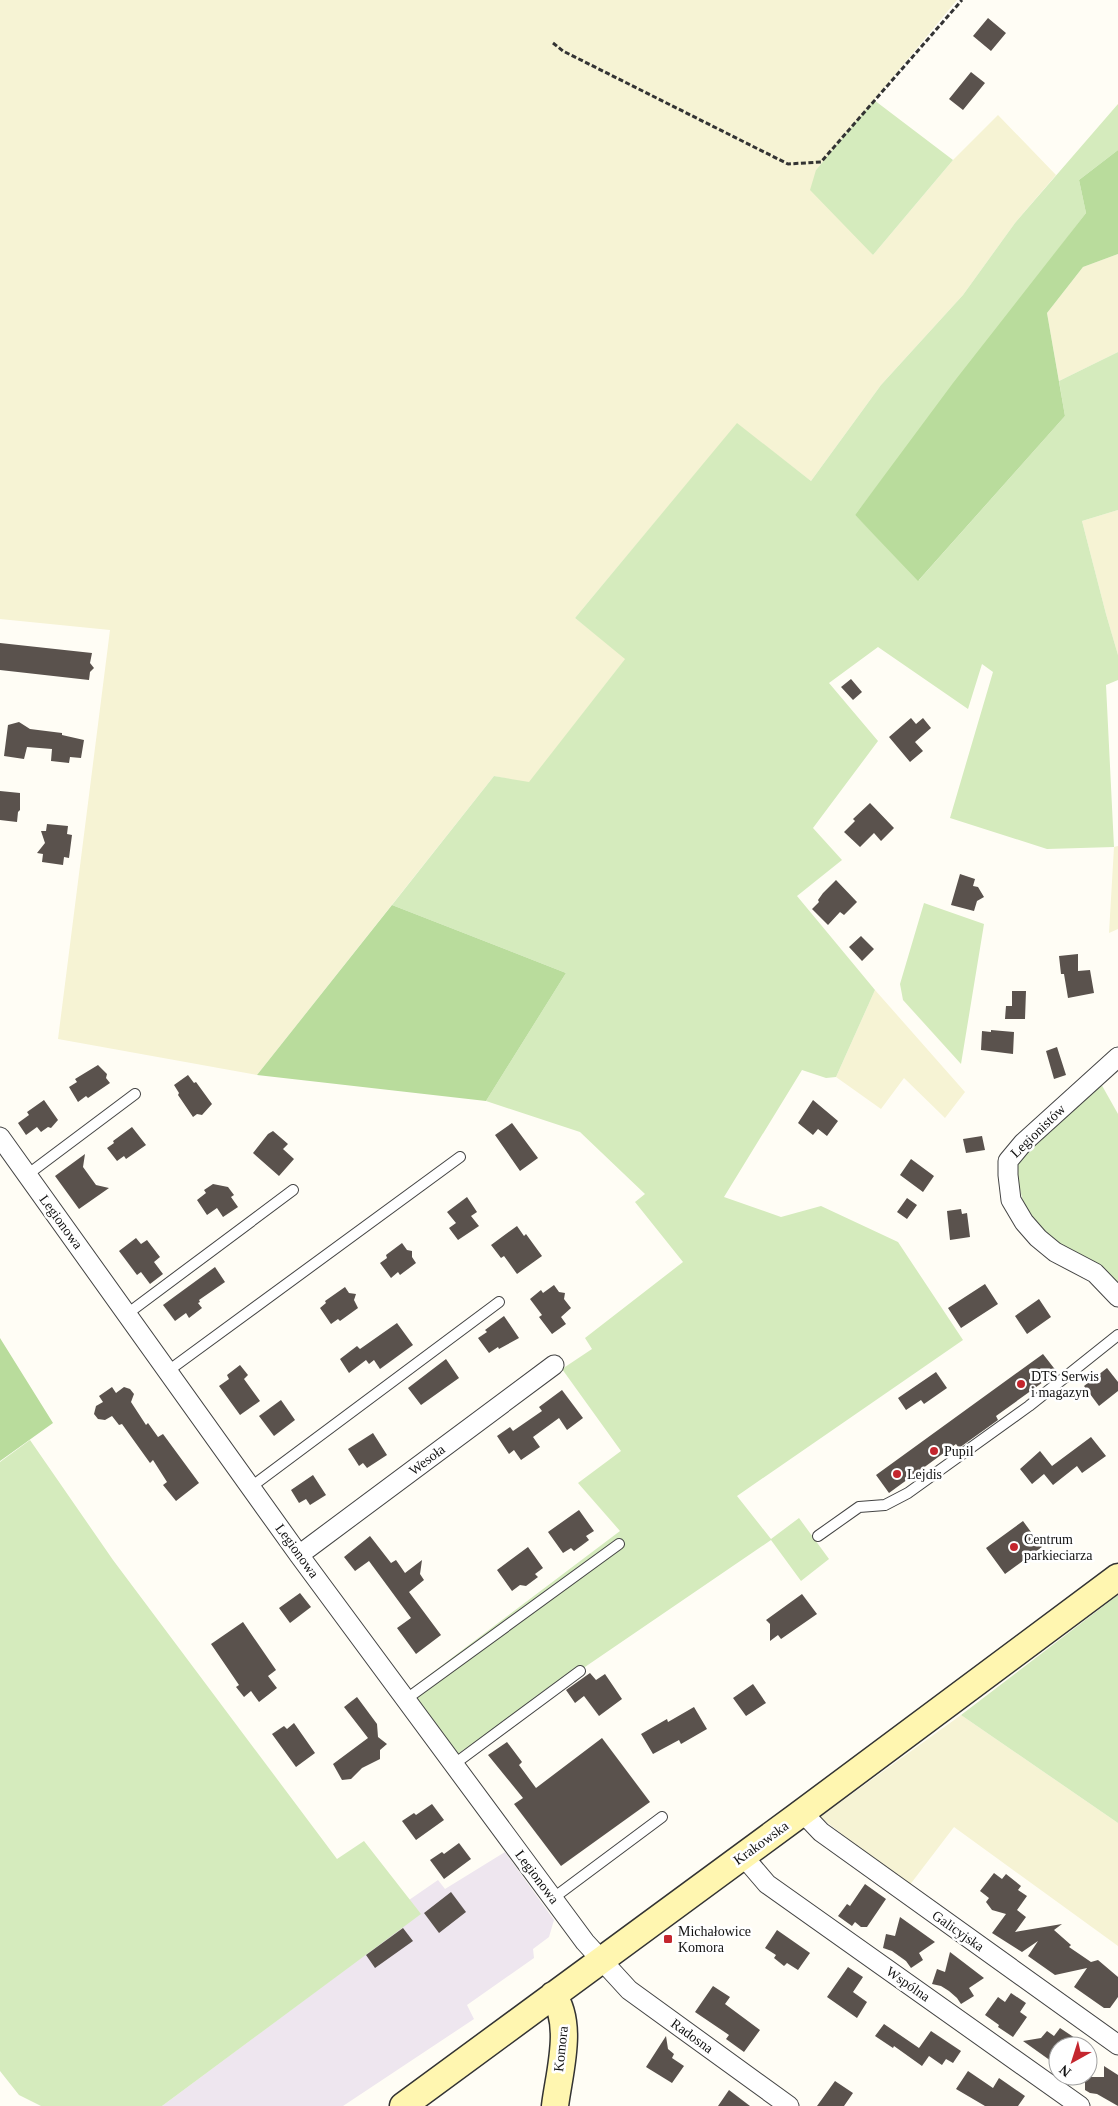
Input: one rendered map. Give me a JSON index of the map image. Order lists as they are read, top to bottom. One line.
{"streets":{"main road":["Krakowska","Komora"],"street":["Legionistów","Legionowa","Wesoła","Galicyjska","Wspólna","Radosna"]},"crossings":[["Legionowa","Wesoła"],["Legionowa","Krakowska"],["Legionowa","Radosna"],["Krakowska","Galicyjska"],["Krakowska","Wspólna"],["Krakowska","Radosna"],["Krakowska","Komora"]],"places":{"other":["DTS Serwis i magazyn","Pupil","Lejdis","Centrum parkieciarza"],"transit":["Michałowice Komora"]},"north":"bottom left"}
